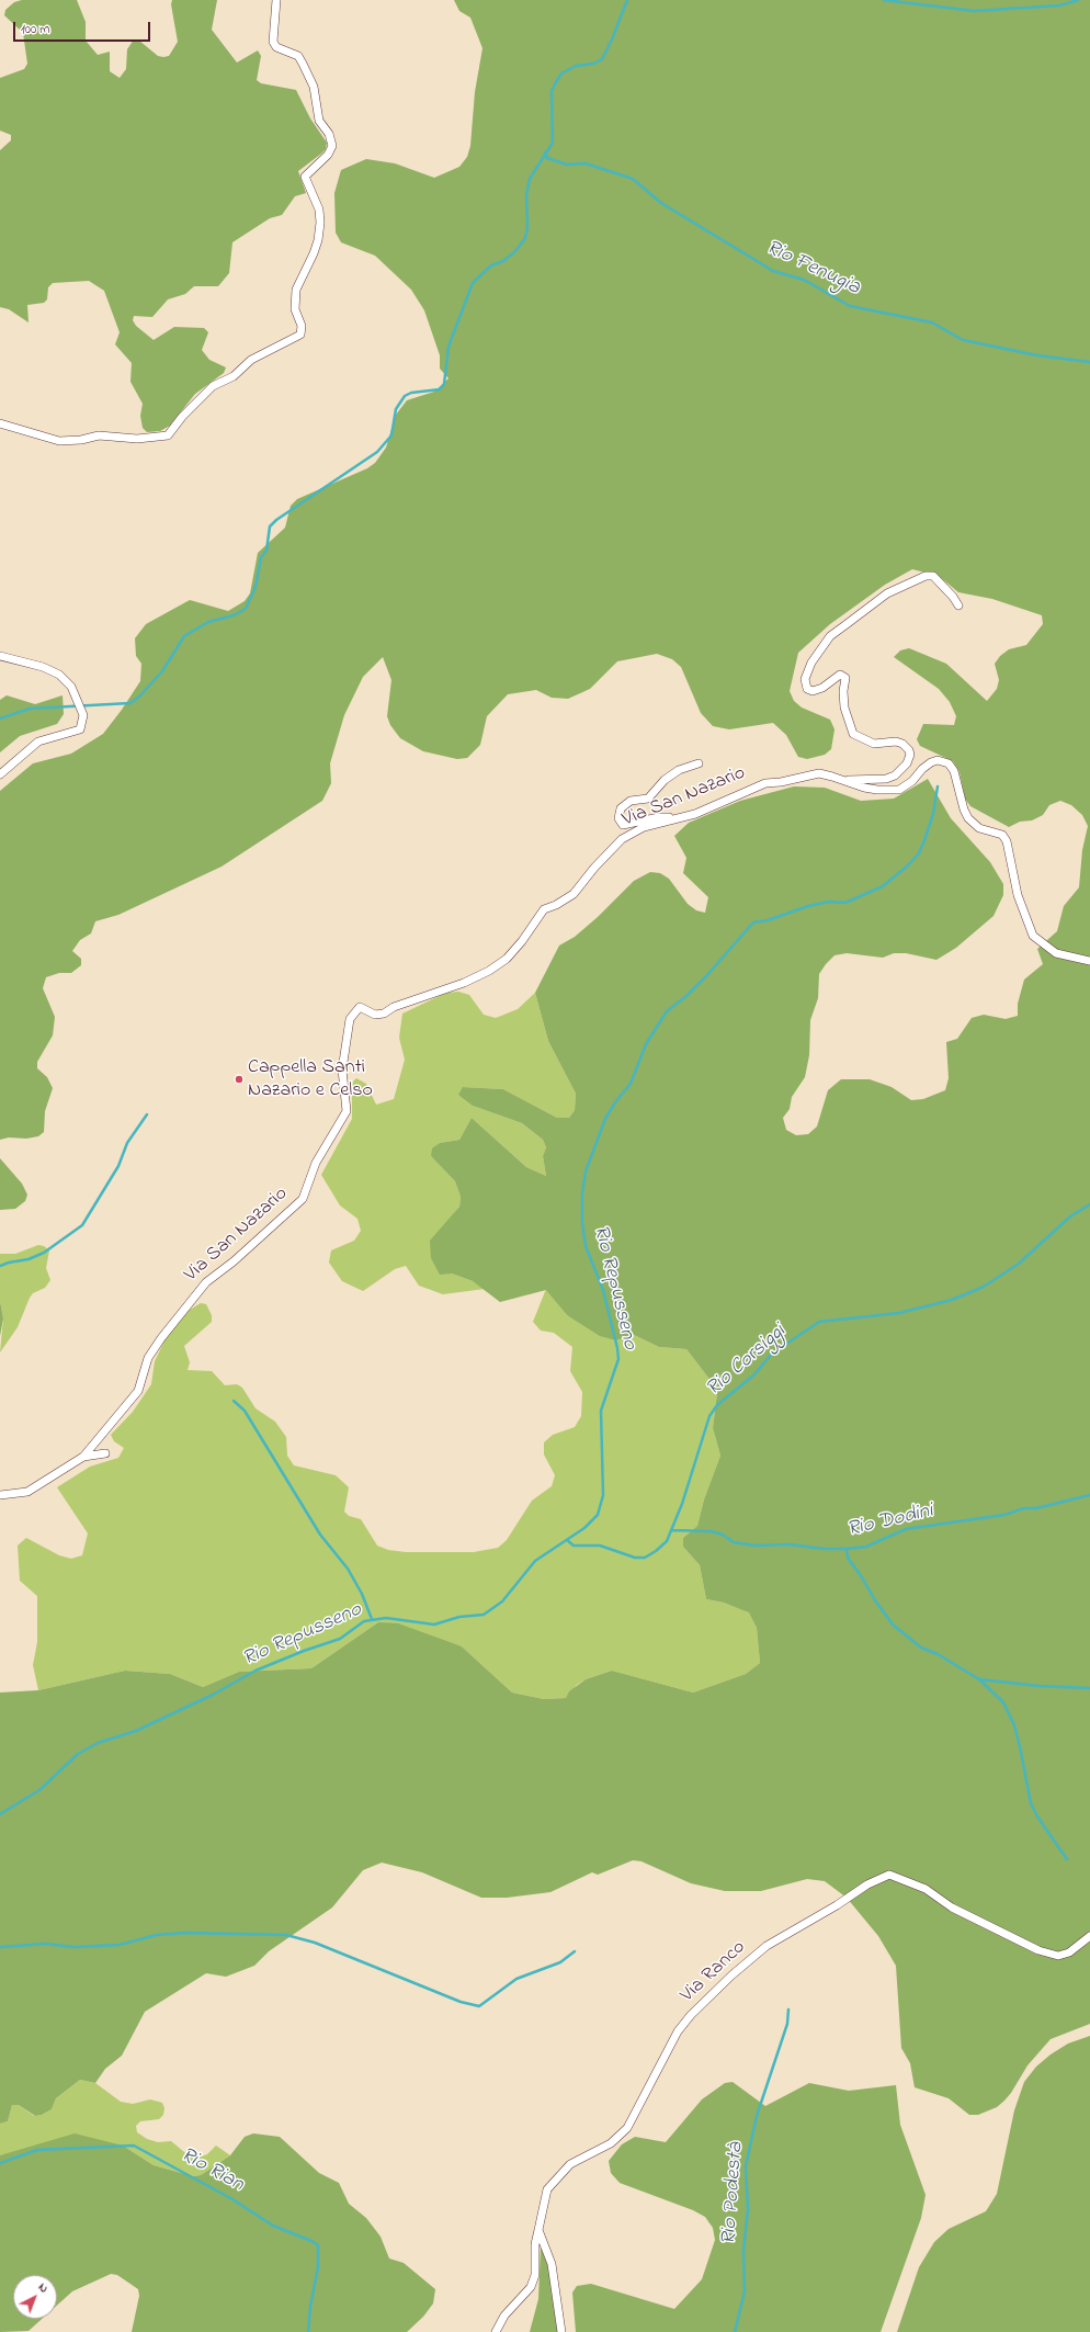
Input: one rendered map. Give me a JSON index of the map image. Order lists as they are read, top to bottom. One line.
{"streets":{"street":["Via San Nazario","Via Ranco"]},"water":["Rio Fenugia","Rio Repusseno","Rio Corsiggi","Rio Dodini","Rio Rian","Rio Podestà"],"places":["Cappella Santi Nazario e Celso"],"scale_bar":"100 m","north":"top right"}
